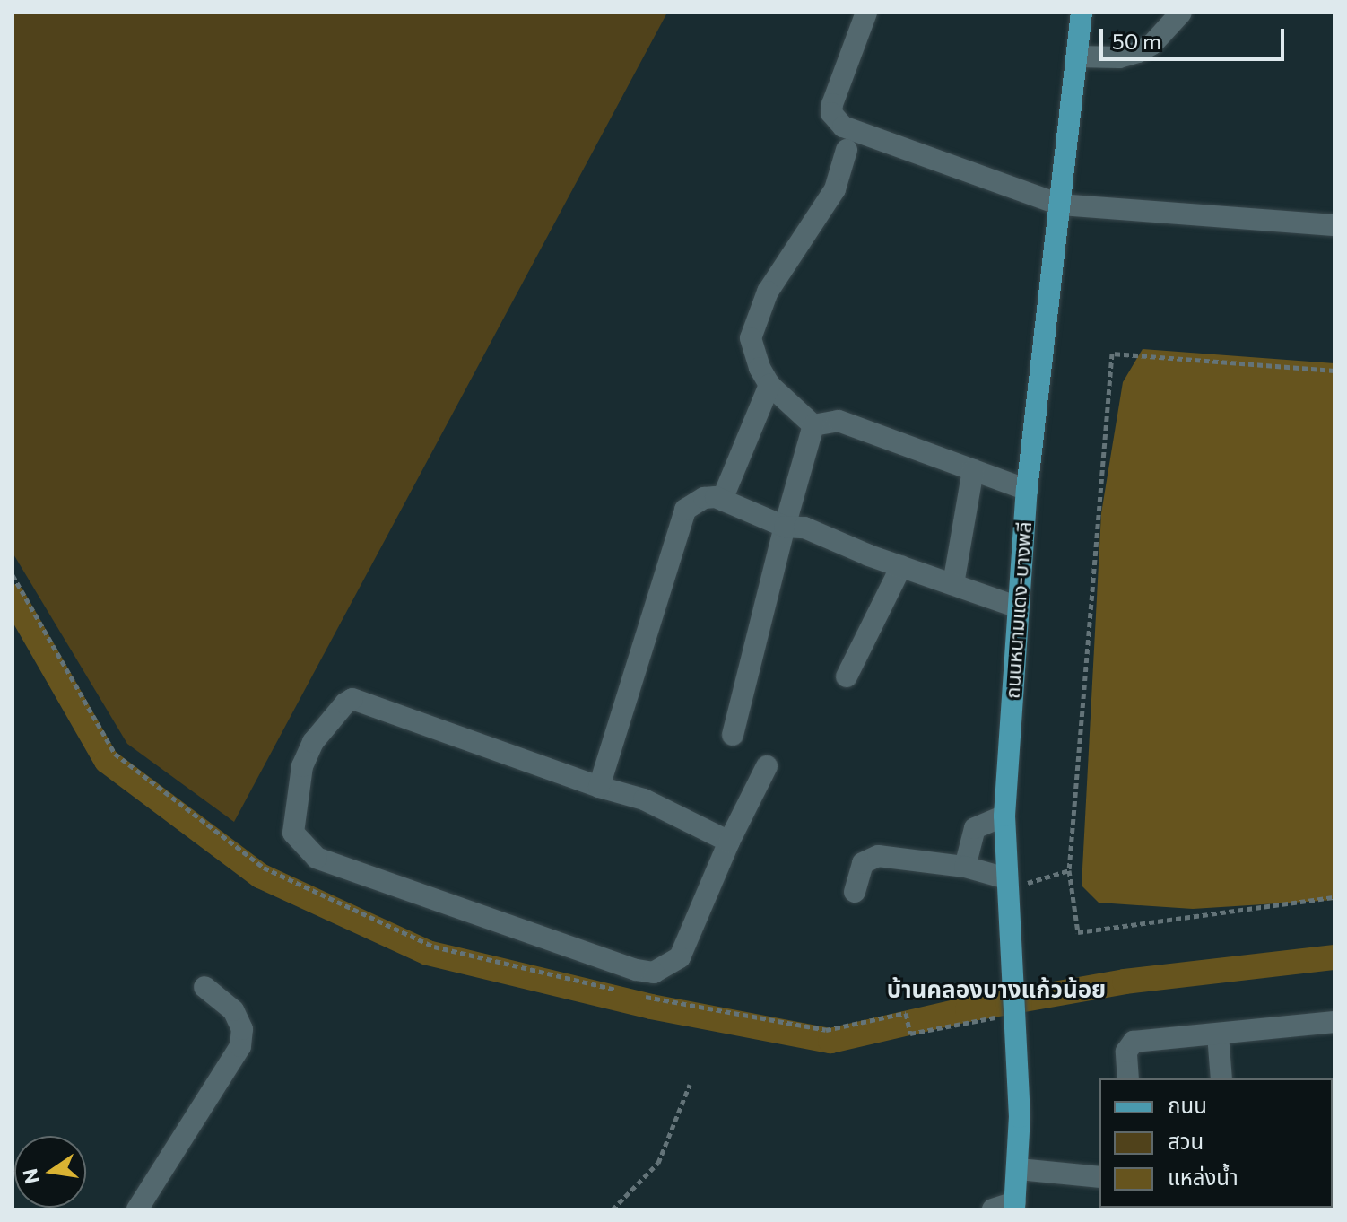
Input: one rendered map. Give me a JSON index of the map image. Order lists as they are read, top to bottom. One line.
{"streets":{"main road":["ถนนหนามแดง-บางพลี"]},"districts":["บ้านคลองบางแก้วน้อย"],"legend":["ถนน","สวน","แหล่งน้ำ"],"scale_bar":"50 m","north":"left"}
